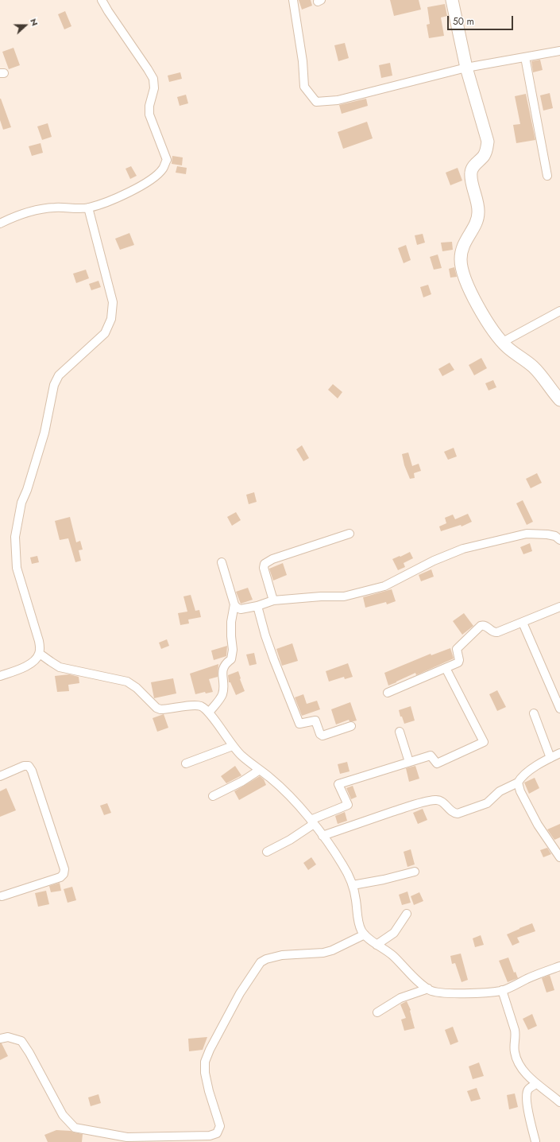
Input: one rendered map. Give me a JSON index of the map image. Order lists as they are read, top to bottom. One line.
{"scale_bar":"50 m","north":"right"}
